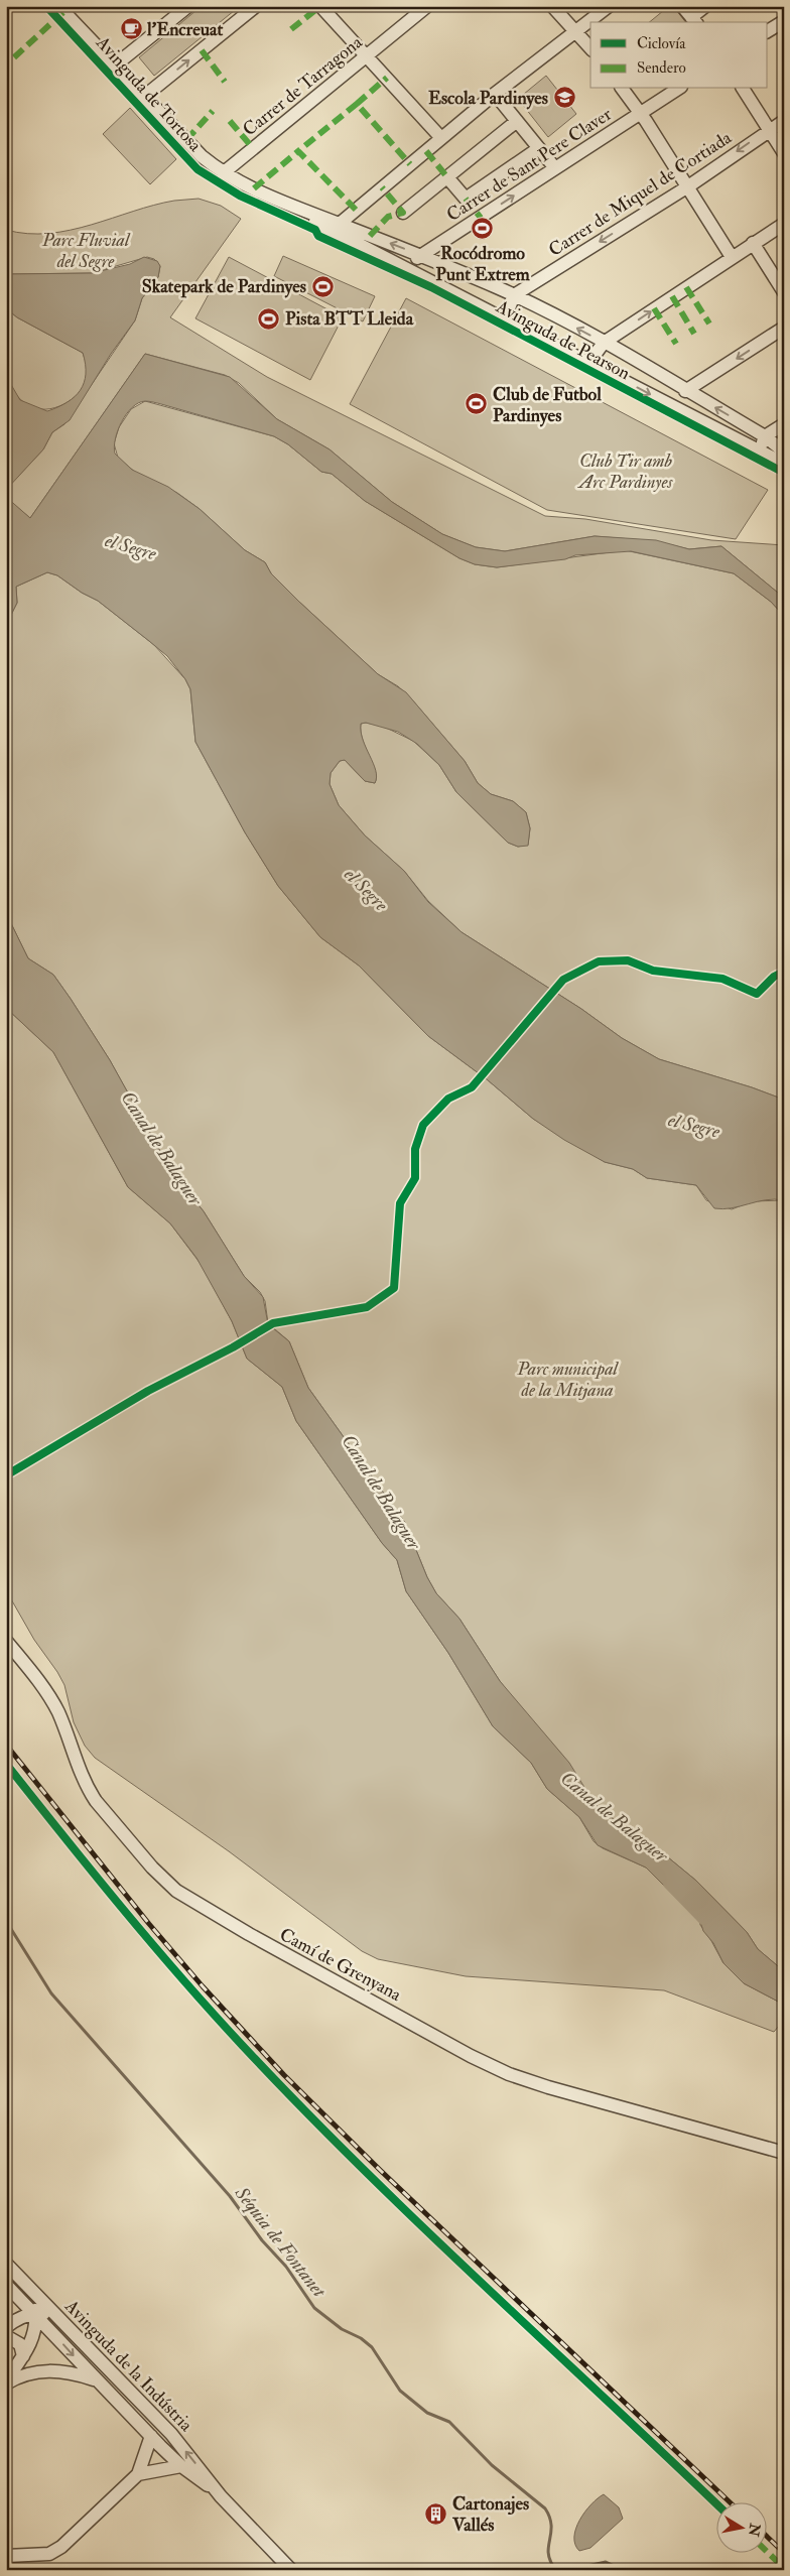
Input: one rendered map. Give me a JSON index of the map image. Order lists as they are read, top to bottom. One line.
{"streets":{"street":["Carrer de Tarragona","Avinguda de Tortosa","Carrer de Sant Pere Claver","Carrer de Miquel de Cortiada","Avinguda de Pearson","Camí de Grenyana","Avinguda de la Indústria"]},"crossings":[["Carrer de Tarragona","Avinguda de Tortosa"],["Avinguda de Tortosa","Avinguda de Pearson"],["Carrer de Sant Pere Claver","Avinguda de Pearson"],["Carrer de Miquel de Cortiada","Avinguda de Pearson"]],"water":["el Segre","Canal de Balaguer","Séquia de Fontanet"],"parks":["Parc Fluvial del Segre","Club Tir amb Arc Pardinyes","Parc municipal de la Mitjana"],"places":{"cafe":["l'Encreuat"],"school or university":["Escola Pardinyes"],"sports":["Rocódromo Punt Extrem","Skatepark de Pardinyes","Pista BTT Lleida","Club de Futbol Pardinyes"],"building":["Cartonajes Vallés"]},"legend":["Ciclovía","Sendero"],"north":"right"}
